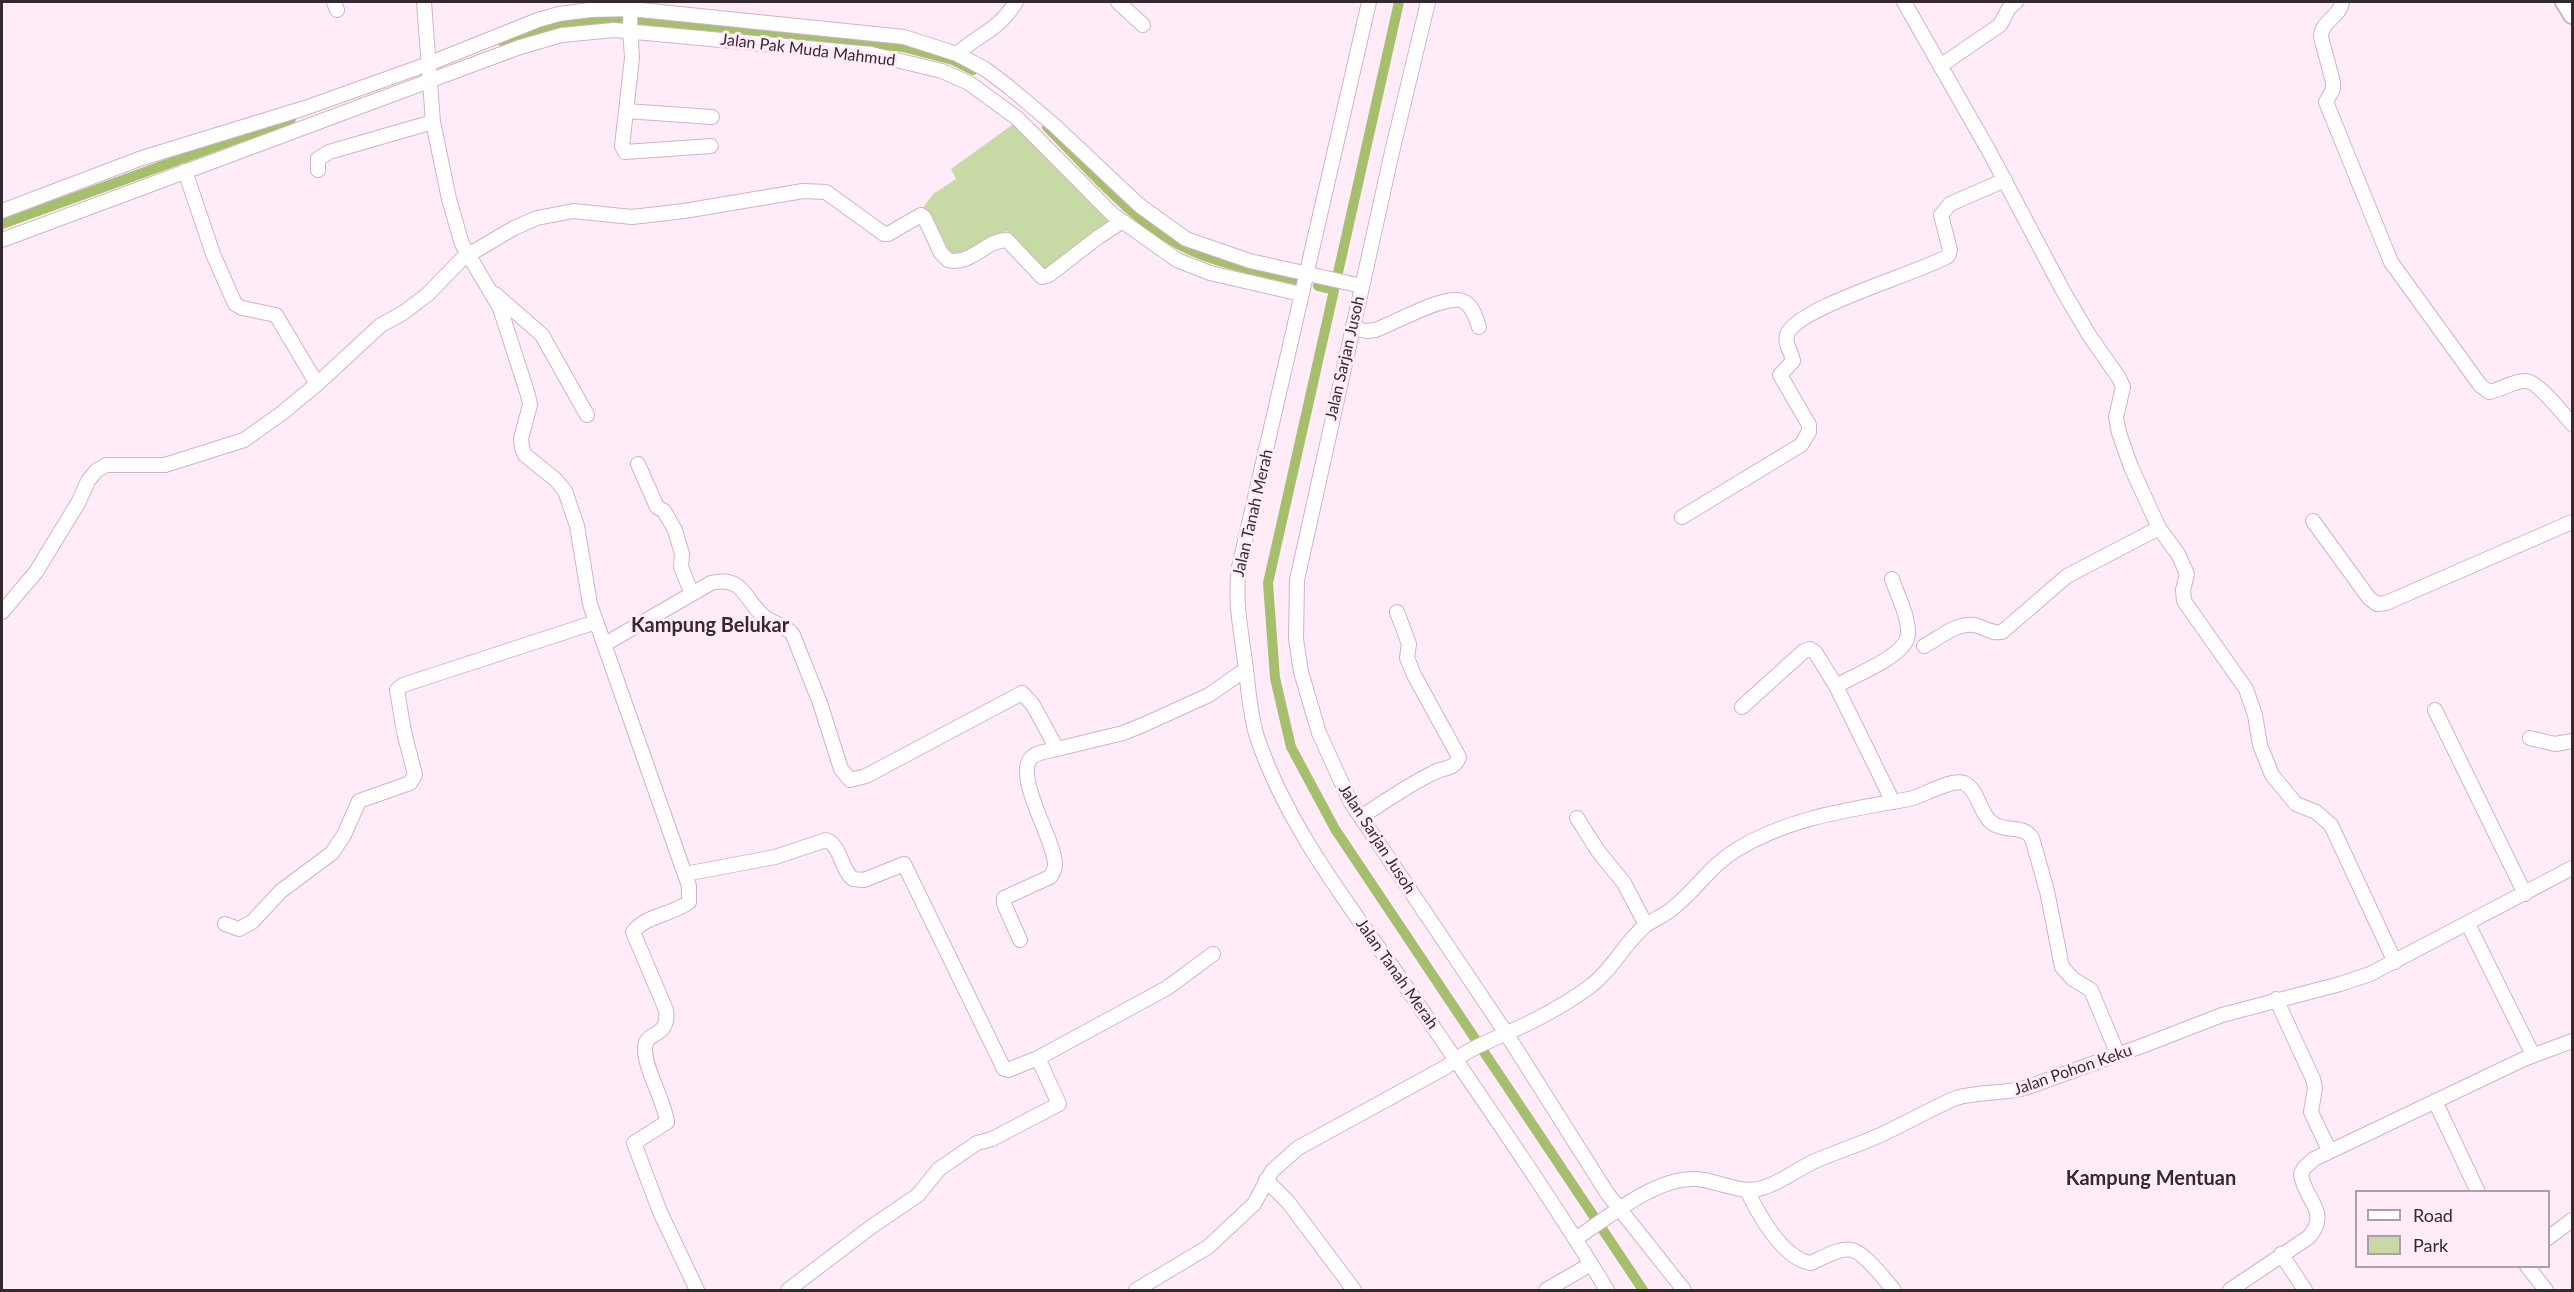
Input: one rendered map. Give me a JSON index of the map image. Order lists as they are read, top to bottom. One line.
{"streets":{"street":["Jalan Pak Muda Mahmud","Jalan Sarjan Jusoh","Jalan Tanah Merah","Jalan Pohon Keku"]},"crossings":[["Jalan Pak Muda Mahmud","Jalan Tanah Merah"],["Jalan Sarjan Jusoh","Jalan Pohon Keku"],["Jalan Tanah Merah","Jalan Pohon Keku"]],"districts":["Kampung Belukar","Kampung Mentuan"],"legend":["Road","Park"]}
